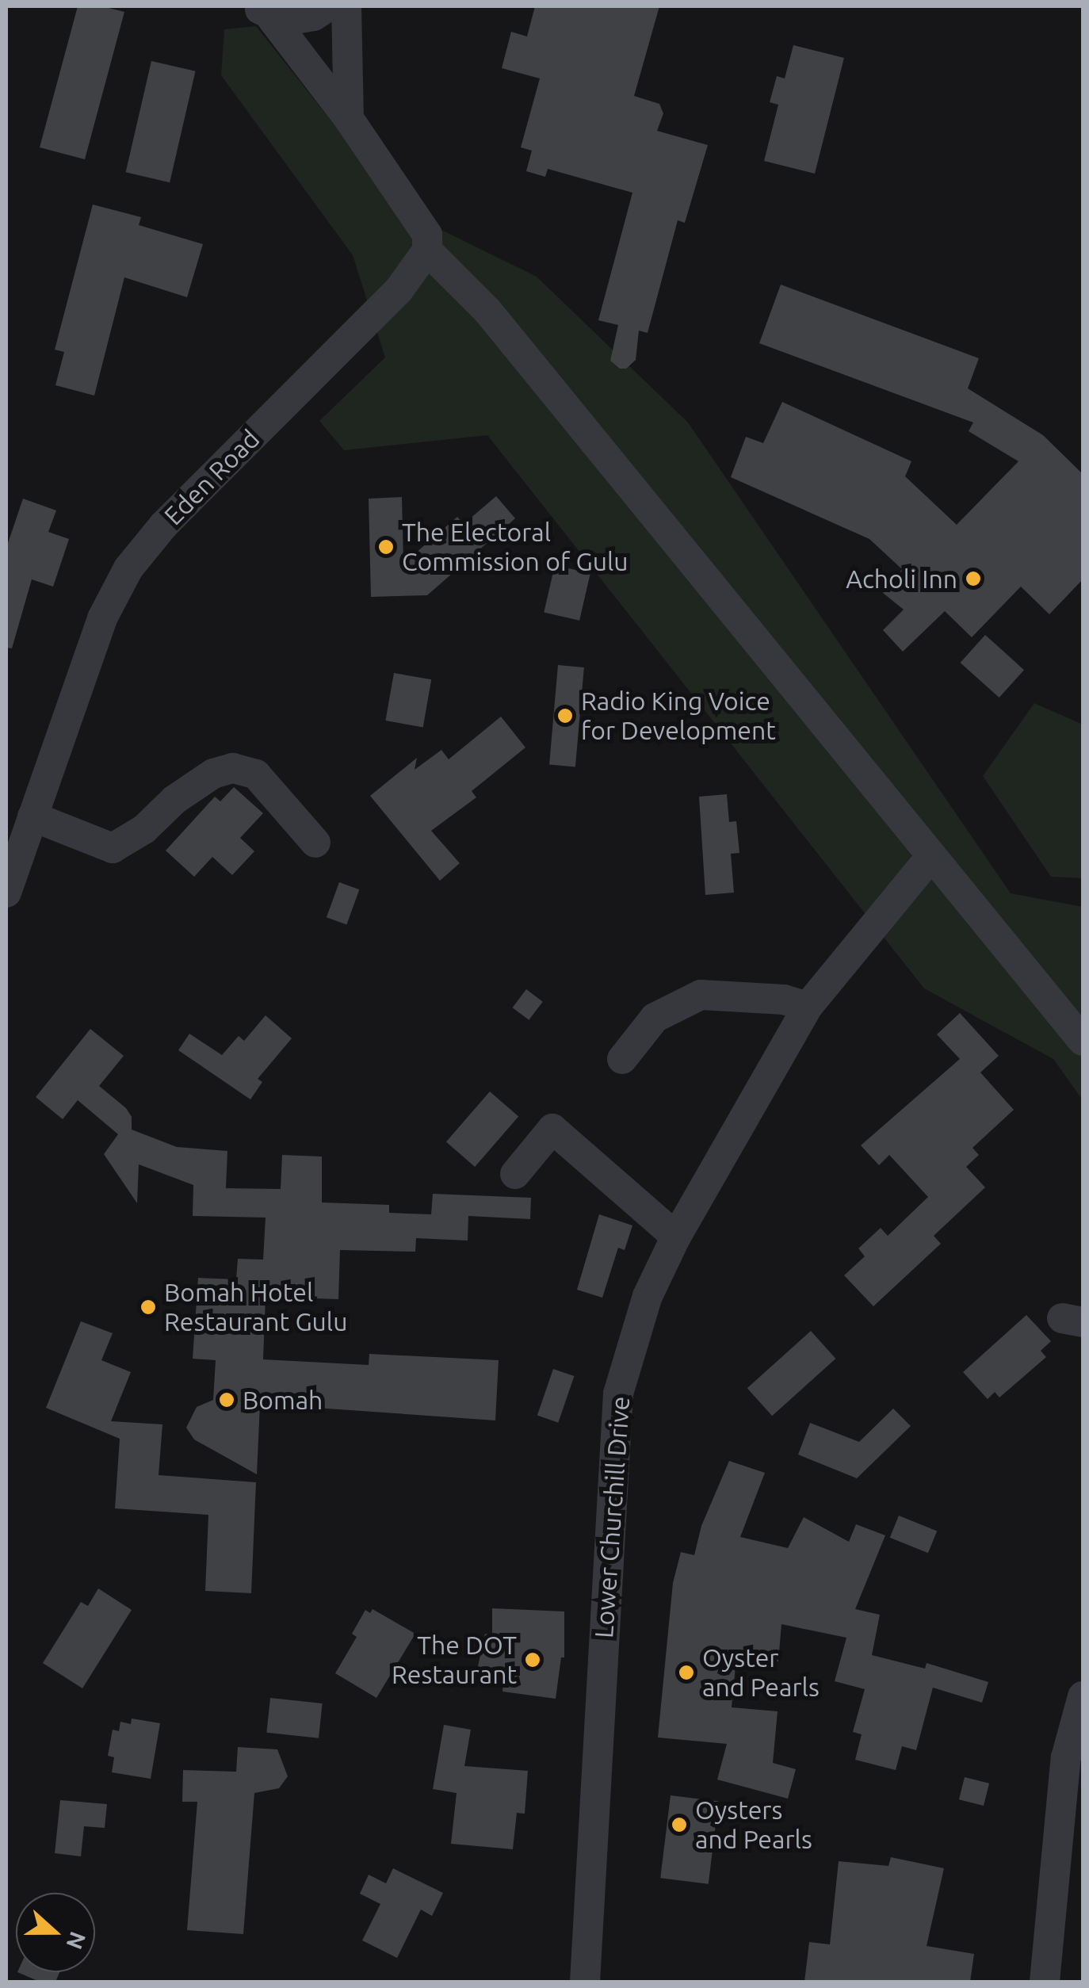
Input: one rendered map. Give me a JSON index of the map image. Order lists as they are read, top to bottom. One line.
{"streets":{"street":["Eden Road","Lower Churchill Drive"]},"places":["The Electoral Commission of Gulu","Acholi Inn","Radio King Voice for Development","Bomah Hotel Restaurant Gulu","Bomah","The DOT Restaurant","Oyster and Pearls","Oysters and Pearls"],"north":"right"}
